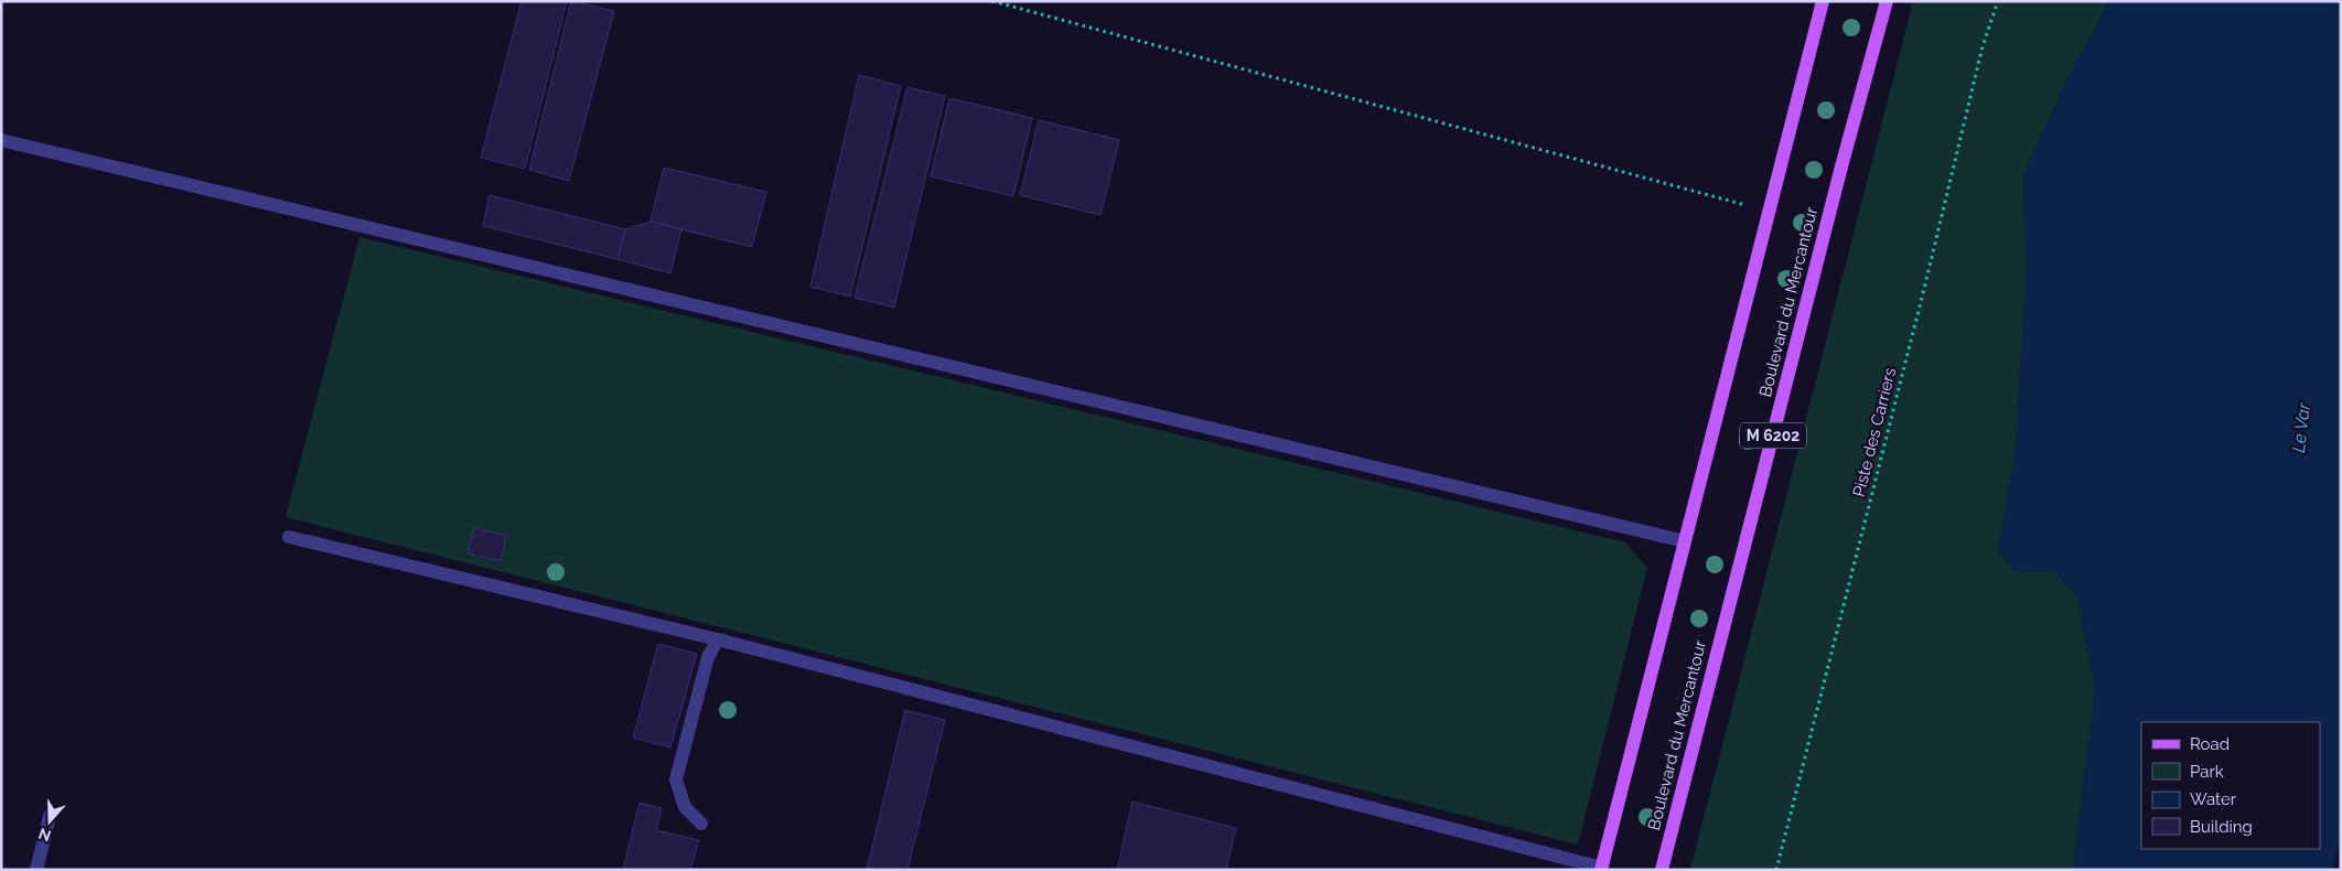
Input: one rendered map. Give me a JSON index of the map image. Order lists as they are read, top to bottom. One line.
{"streets":{"main road":["Boulevard du Mercantour","M 6202"],"path":["Piste des Carriers"]},"water":["Le Var"],"legend":["Road","Park","Water","Building"],"north":"bottom"}
